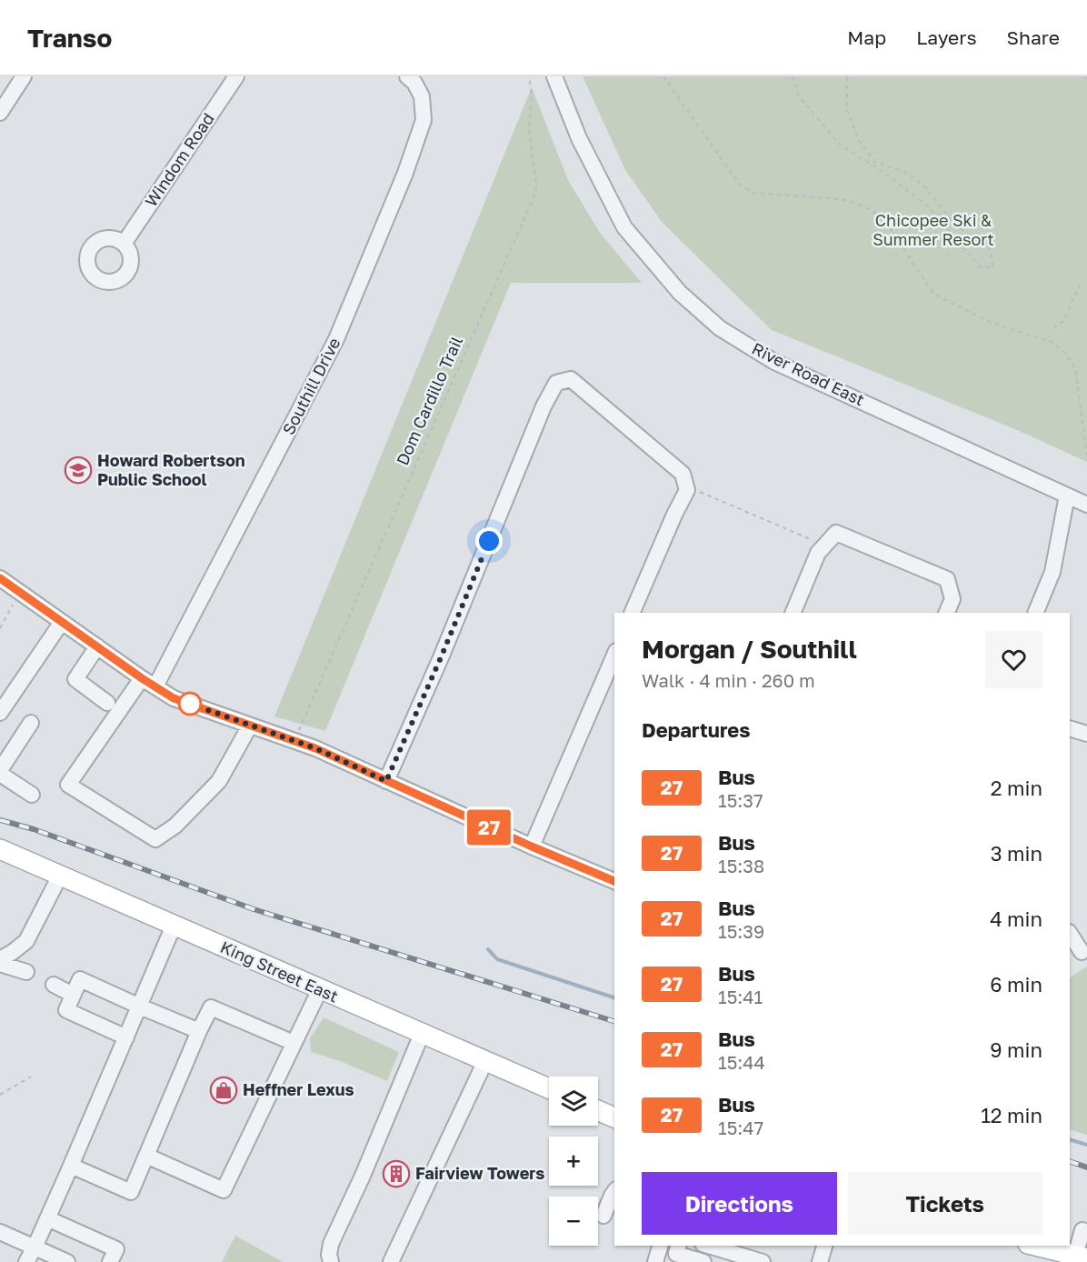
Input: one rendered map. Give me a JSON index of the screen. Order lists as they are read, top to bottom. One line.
{"streets":{"main road":["King Street East"],"street":["Windom Road","River Road East","Southill Drive"],"path":["Dom Cardillo Trail"]},"parks":["Chicopee Ski & Summer Resort"],"places":{"school or university":["Howard Robertson Public School"],"shop":["Heffner Lexus"],"building":["Fairview Towers"]},"lines":["bus line 27"],"page":{"header":"Transo","nav":["Map","Layers","Share"],"on_map":"27","heading":[["Morgan / Southill","Walk · 4 min · 260 m"],"Departures"],"list":[{"mark":"27","name":"Bus","note":"15:37","value":"2 min"},{"mark":"27","name":"Bus","note":"15:38","value":"3 min"},{"mark":"27","name":"Bus","note":"15:39","value":"4 min"},{"mark":"27","name":"Bus","note":"15:41","value":"6 min"},{"mark":"27","name":"Bus","note":"15:44","value":"9 min"},{"mark":"27","name":"Bus","note":"15:47","value":"12 min"}],"map_buttons":["+","−"],"buttons":["Directions","Tickets"]}}
